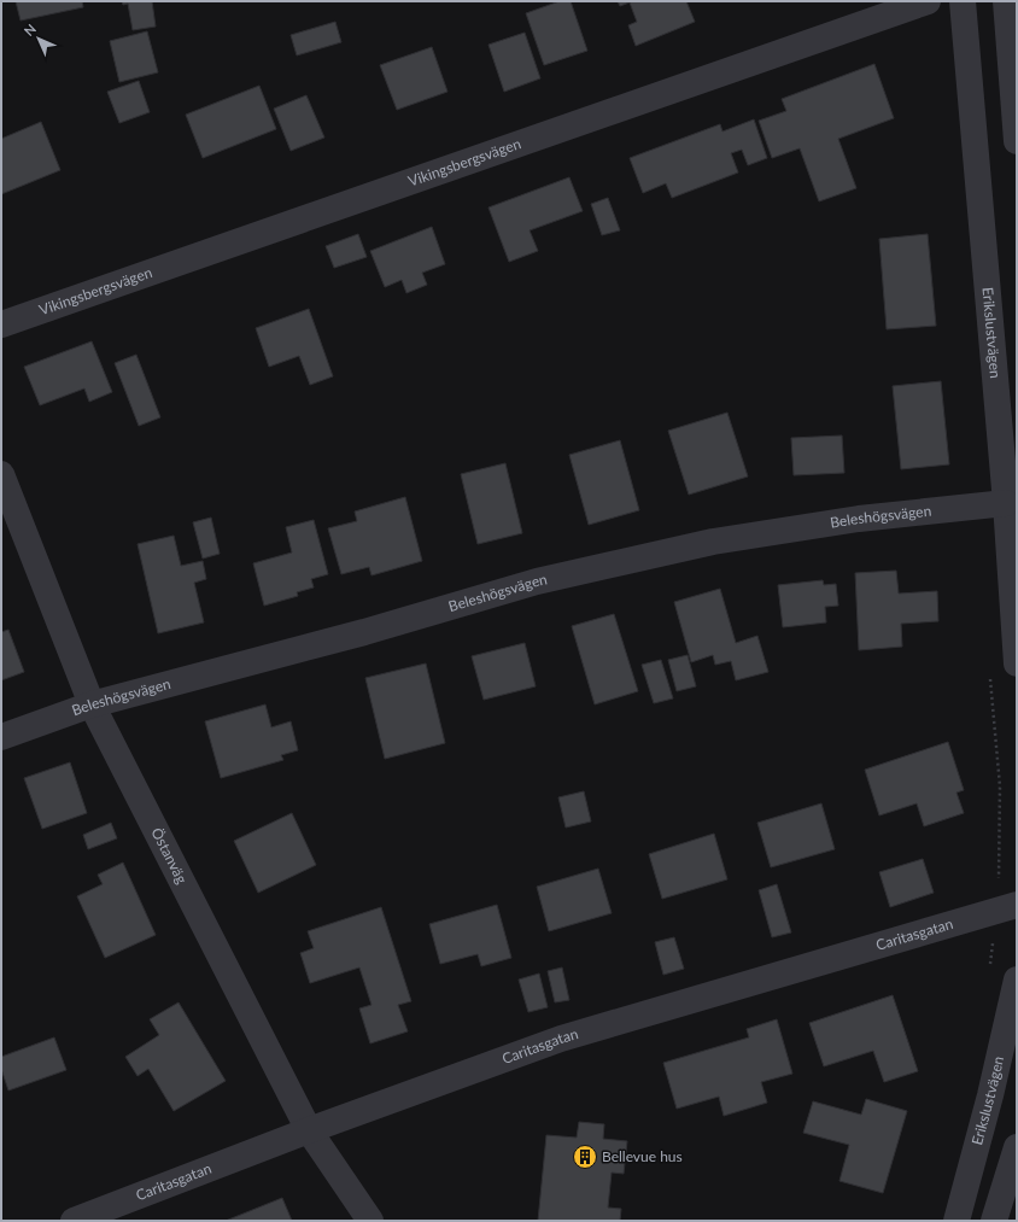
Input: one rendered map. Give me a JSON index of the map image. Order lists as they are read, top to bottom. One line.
{"streets":{"street":["Vikingsbergsvägen","Erikslustvägen","Beleshögsvägen","Östanväg","Caritasgatan"]},"crossings":[["Erikslustvägen","Beleshögsvägen"],["Beleshögsvägen","Östanväg"],["Östanväg","Caritasgatan"]],"places":{"building":["Bellevue hus"]},"north":"top left"}
